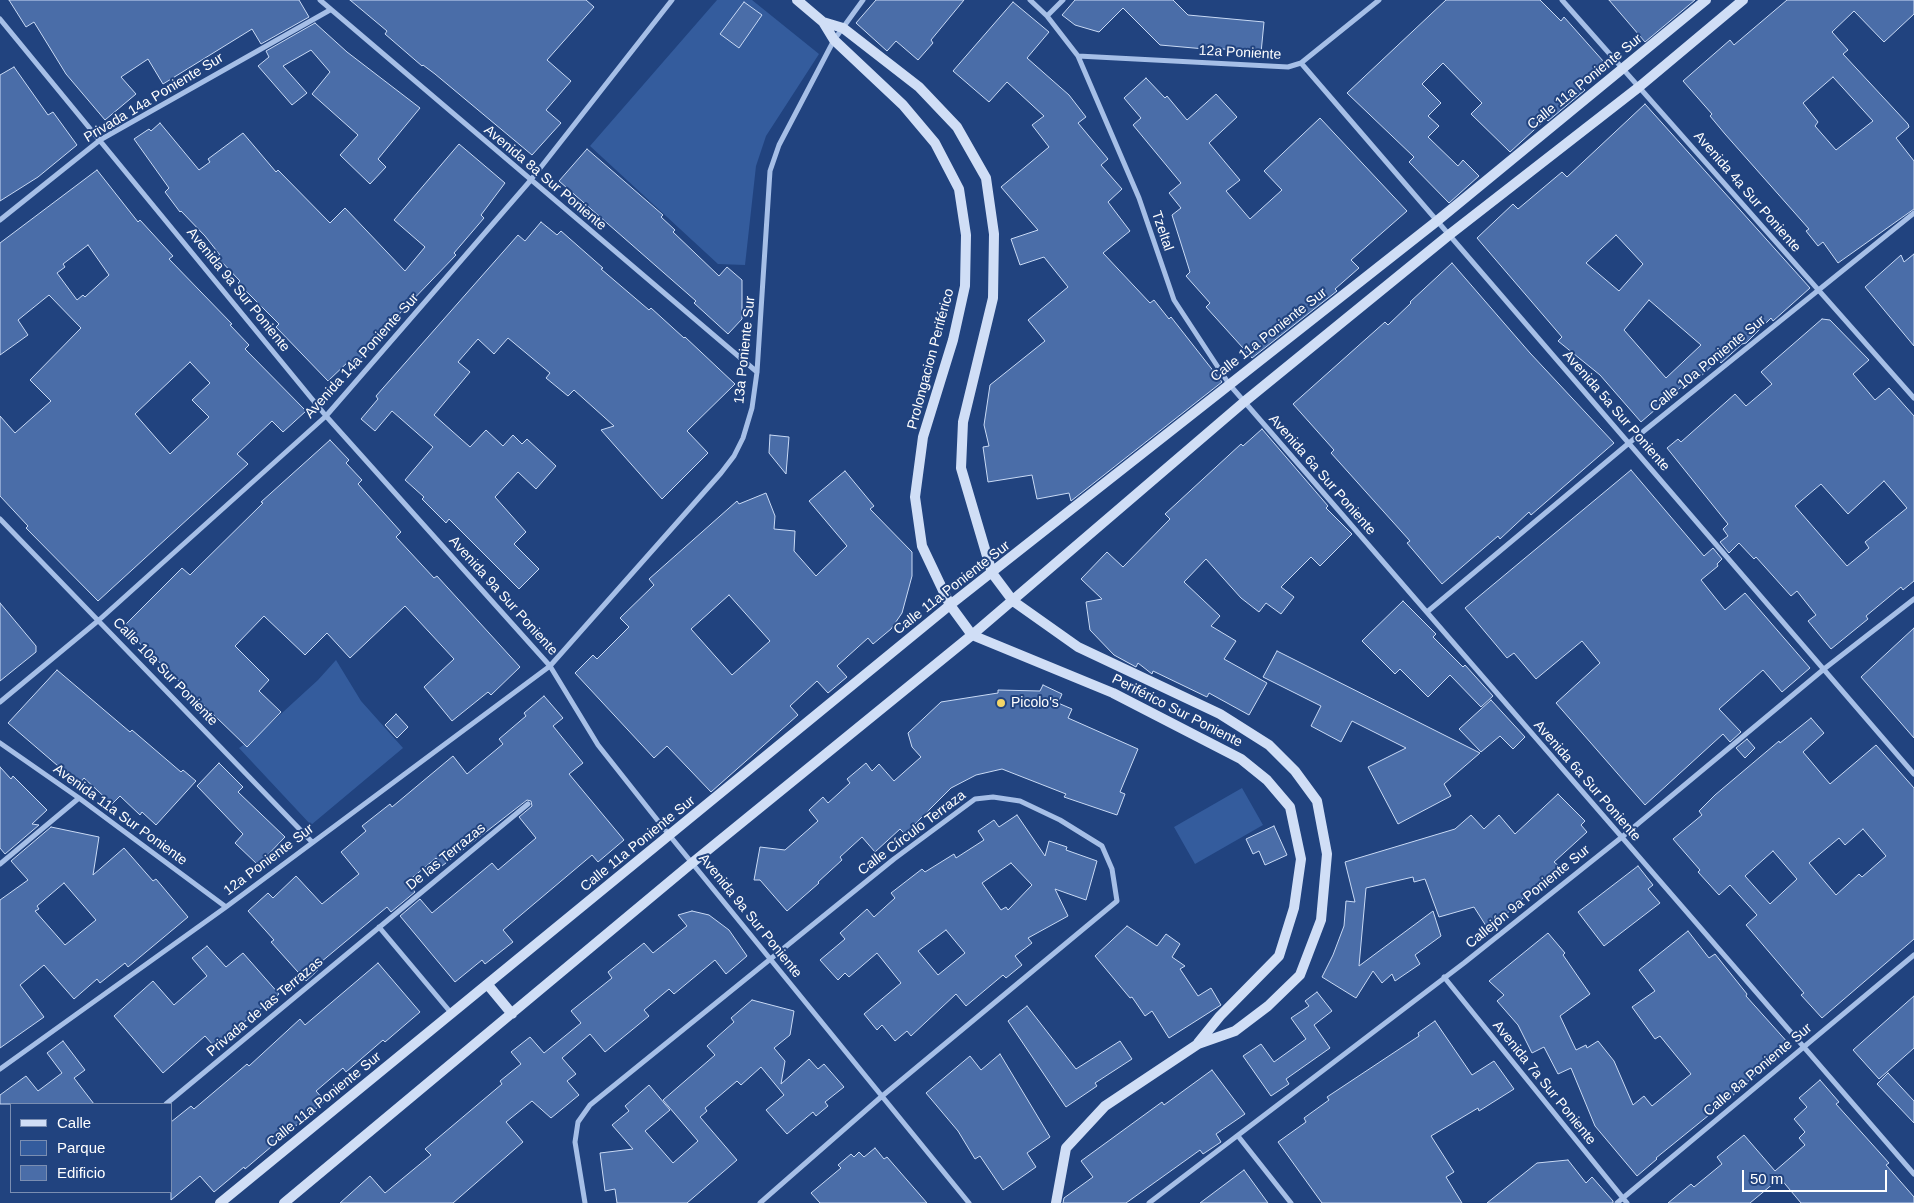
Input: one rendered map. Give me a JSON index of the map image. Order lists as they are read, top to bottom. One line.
{"streets":{"main road":["Calle 11a Poniente Sur","Prolongacion Periférico","Periférico Sur Poniente"],"street":["12a Poniente","Privada 14a Poniente Sur","Avenida 8a Sur Poniente","Avenida 4a Sur Poniente","Tzeltal","Avenida 9a Sur Poniente","13a Poniente Sur","Avenida 14a Poniente Sur","Calle 10a Poniente Sur","Avenida 5a Sur Poniente","Avenida 6a Sur Poniente","Calle 10a Sur Poniente","Avenida 11a Sur Poniente","Calle Círculo Terraza","De las Terrazas","12a Poniente Sur","Callejón 9a Poniente Sur","Privada de las Terrazas","Calle 8a Poniente Sur","Avenida 7a Sur Poniente"]},"crossings":[["12a Poniente","Tzeltal"],["12a Poniente","Avenida 5a Sur Poniente"],["Calle 11a Poniente Sur","Avenida 4a Sur Poniente"],["Calle 11a Poniente Sur","Tzeltal"],["Calle 11a Poniente Sur","Avenida 9a Sur Poniente"],["Calle 11a Poniente Sur","Prolongacion Periférico"],["Calle 11a Poniente Sur","Avenida 5a Sur Poniente"],["Calle 11a Poniente Sur","Periférico Sur Poniente"],["Privada 14a Poniente Sur","Avenida 8a Sur Poniente"],["Privada 14a Poniente Sur","Avenida 9a Sur Poniente"],["Avenida 8a Sur Poniente","13a Poniente Sur"],["Avenida 8a Sur Poniente","Avenida 14a Poniente Sur"],["Avenida 4a Sur Poniente","Calle 10a Poniente Sur"],["Tzeltal","Avenida 6a Sur Poniente"],["Avenida 9a Sur Poniente","13a Poniente Sur"],["Avenida 9a Sur Poniente","Avenida 14a Poniente Sur"],["Avenida 9a Sur Poniente","Calle Círculo Terraza"],["Avenida 9a Sur Poniente","12a Poniente Sur"],["13a Poniente Sur","Prolongacion Periférico"],["13a Poniente Sur","Periférico Sur Poniente"],["13a Poniente Sur","12a Poniente Sur"],["Avenida 14a Poniente Sur","Calle 10a Sur Poniente"],["Calle 10a Poniente Sur","Avenida 5a Sur Poniente"],["Calle 10a Poniente Sur","Avenida 6a Sur Poniente"],["Avenida 5a Sur Poniente","Callejón 9a Poniente Sur"],["Avenida 6a Sur Poniente","Callejón 9a Poniente Sur"],["Avenida 6a Sur Poniente","Calle 8a Poniente Sur"],["Calle 10a Sur Poniente","12a Poniente Sur"],["Avenida 11a Sur Poniente","12a Poniente Sur"],["De las Terrazas","Privada de las Terrazas"],["Callejón 9a Poniente Sur","Avenida 7a Sur Poniente"],["Calle 8a Poniente Sur","Avenida 7a Sur Poniente"]],"places":["Picolo's"],"legend":["Calle","Parque","Edificio"],"scale_bar":"50 m"}
